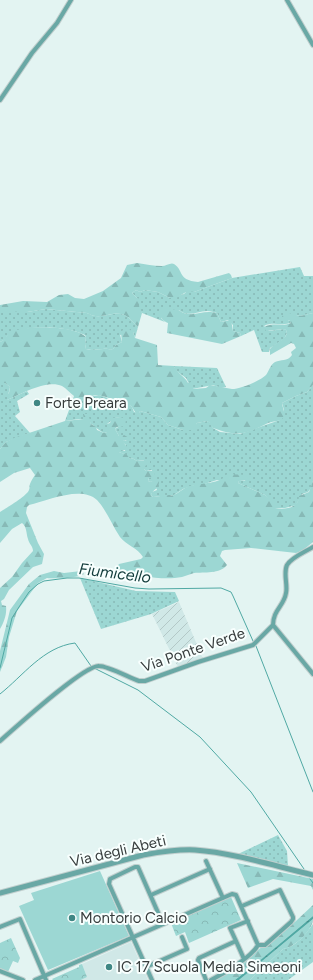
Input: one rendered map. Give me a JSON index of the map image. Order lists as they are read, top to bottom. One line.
{"streets":{"street":["Via Ponte Verde","Via degli Abeti"]},"water":["Fiumicello"],"places":["Forte Preara","Montorio Calcio","IC 17 Scuola Media Simeoni"]}
